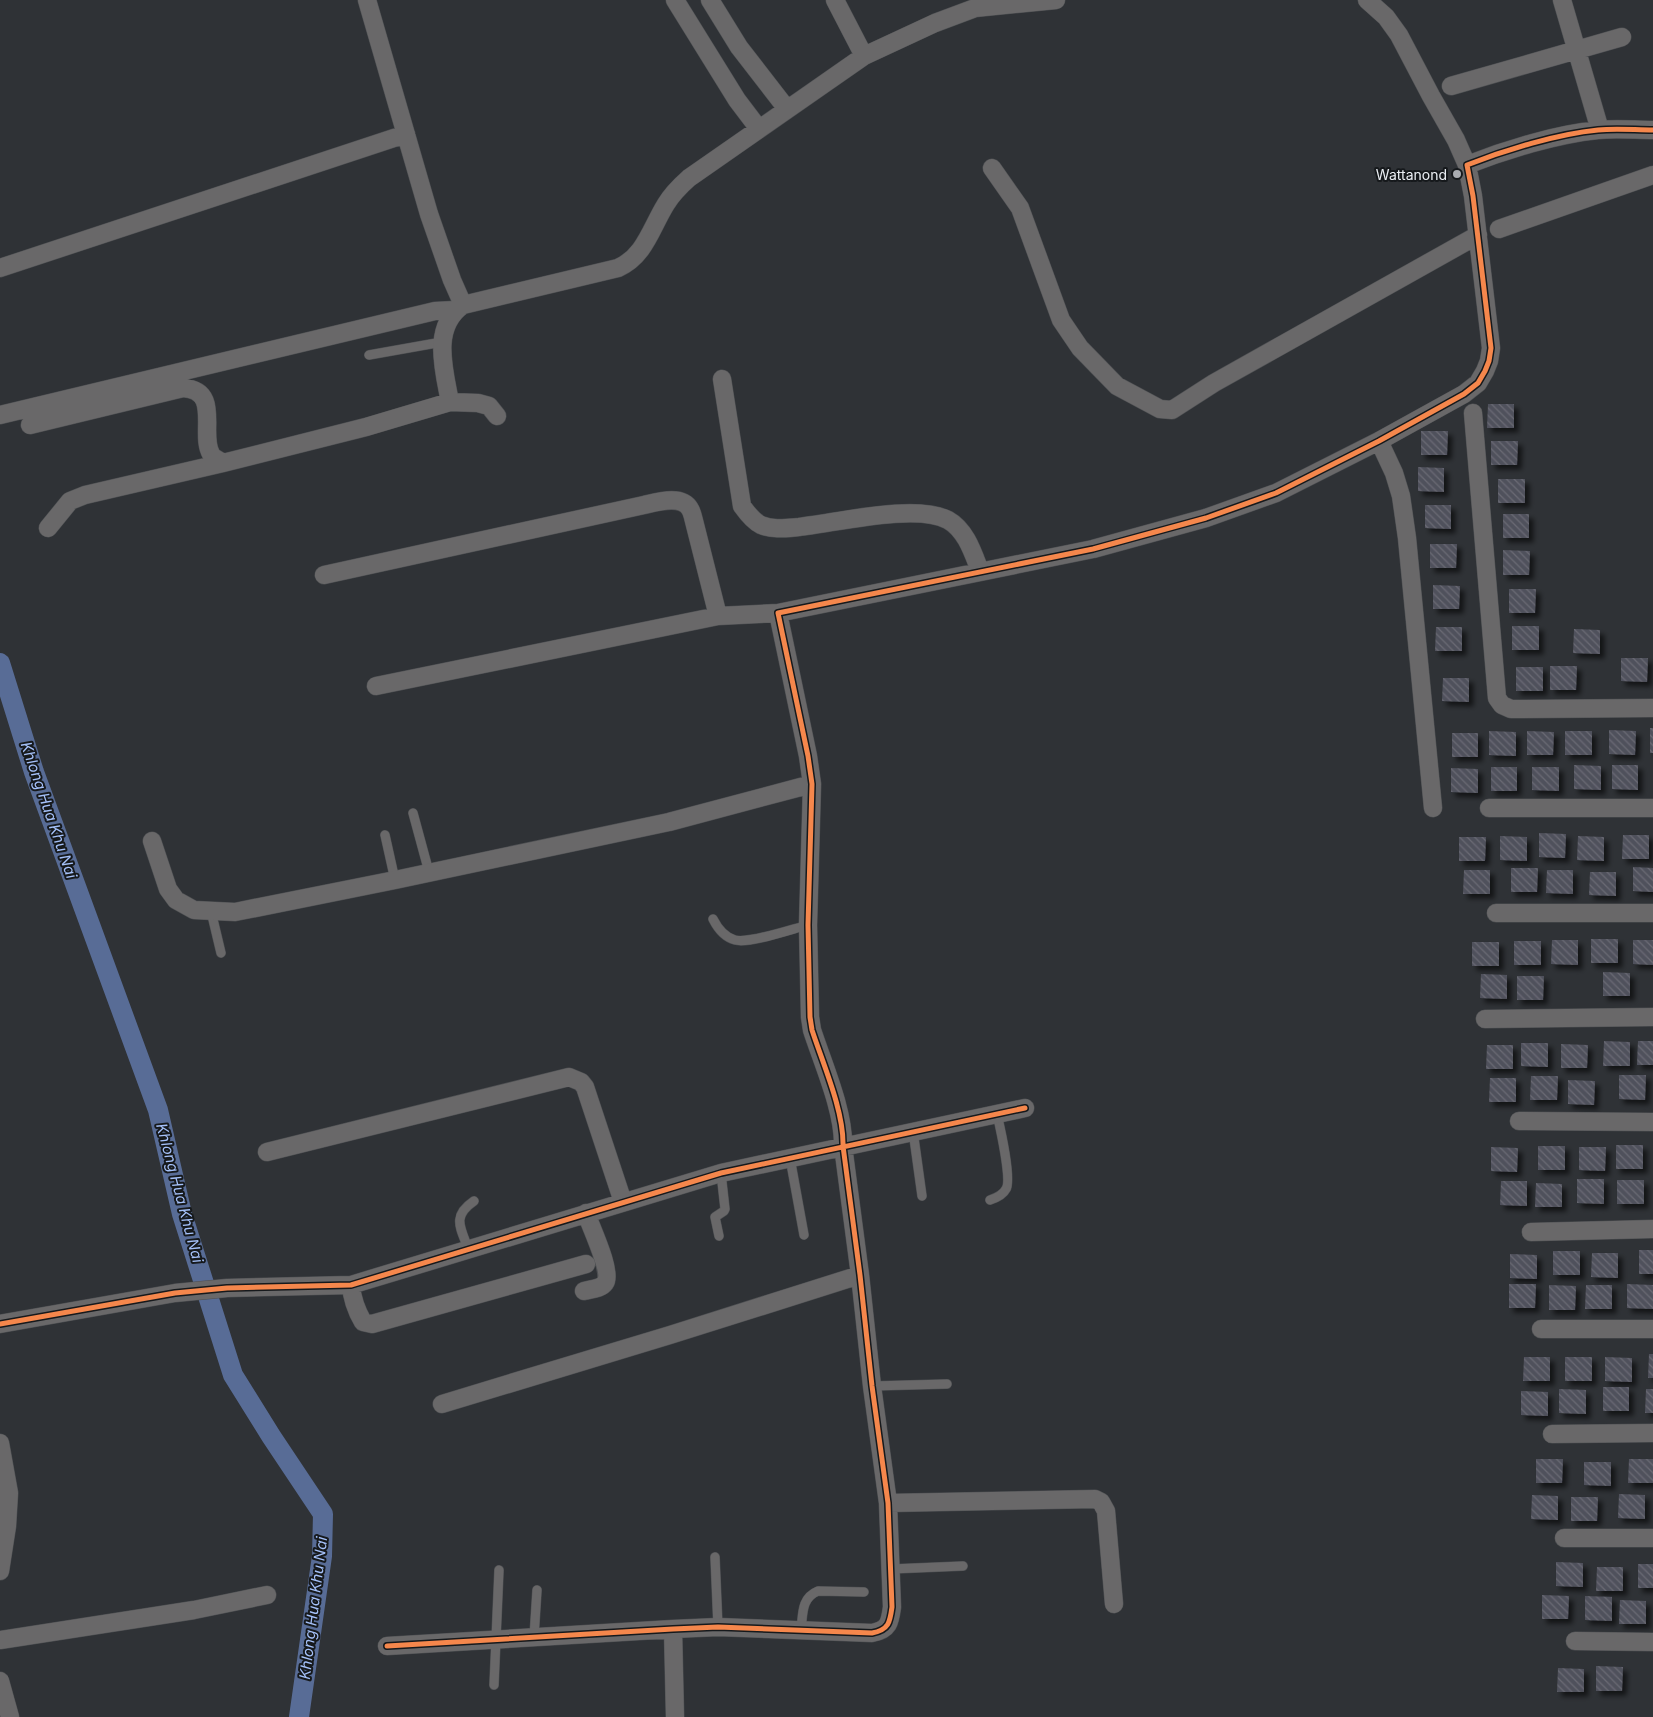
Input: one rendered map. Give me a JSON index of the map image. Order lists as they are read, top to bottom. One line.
{"water":["Khlong Hua Khu Nai"],"places":["Wattanond"]}
